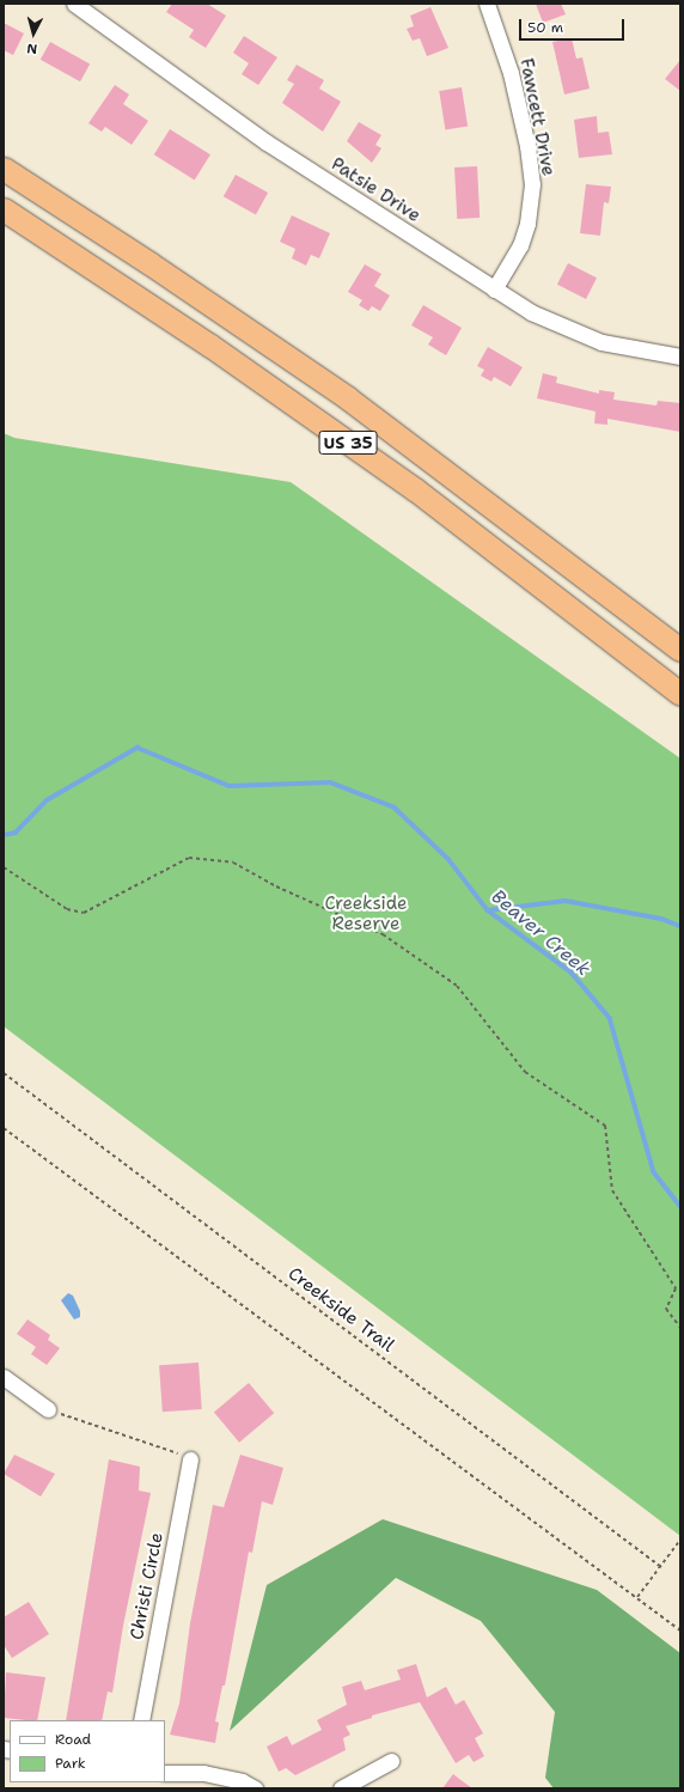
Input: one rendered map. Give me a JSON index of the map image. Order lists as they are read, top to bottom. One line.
{"streets":{"highway":["US 35"],"street":["Fawcett Drive","Patsie Drive","Christi Circle"],"path":["Creekside Trail"]},"crossings":[["Fawcett Drive","Patsie Drive"]],"water":["Beaver Creek"],"parks":["Creekside Reserve"],"legend":["Road","Park"],"scale_bar":"50 m","north":"bottom"}
